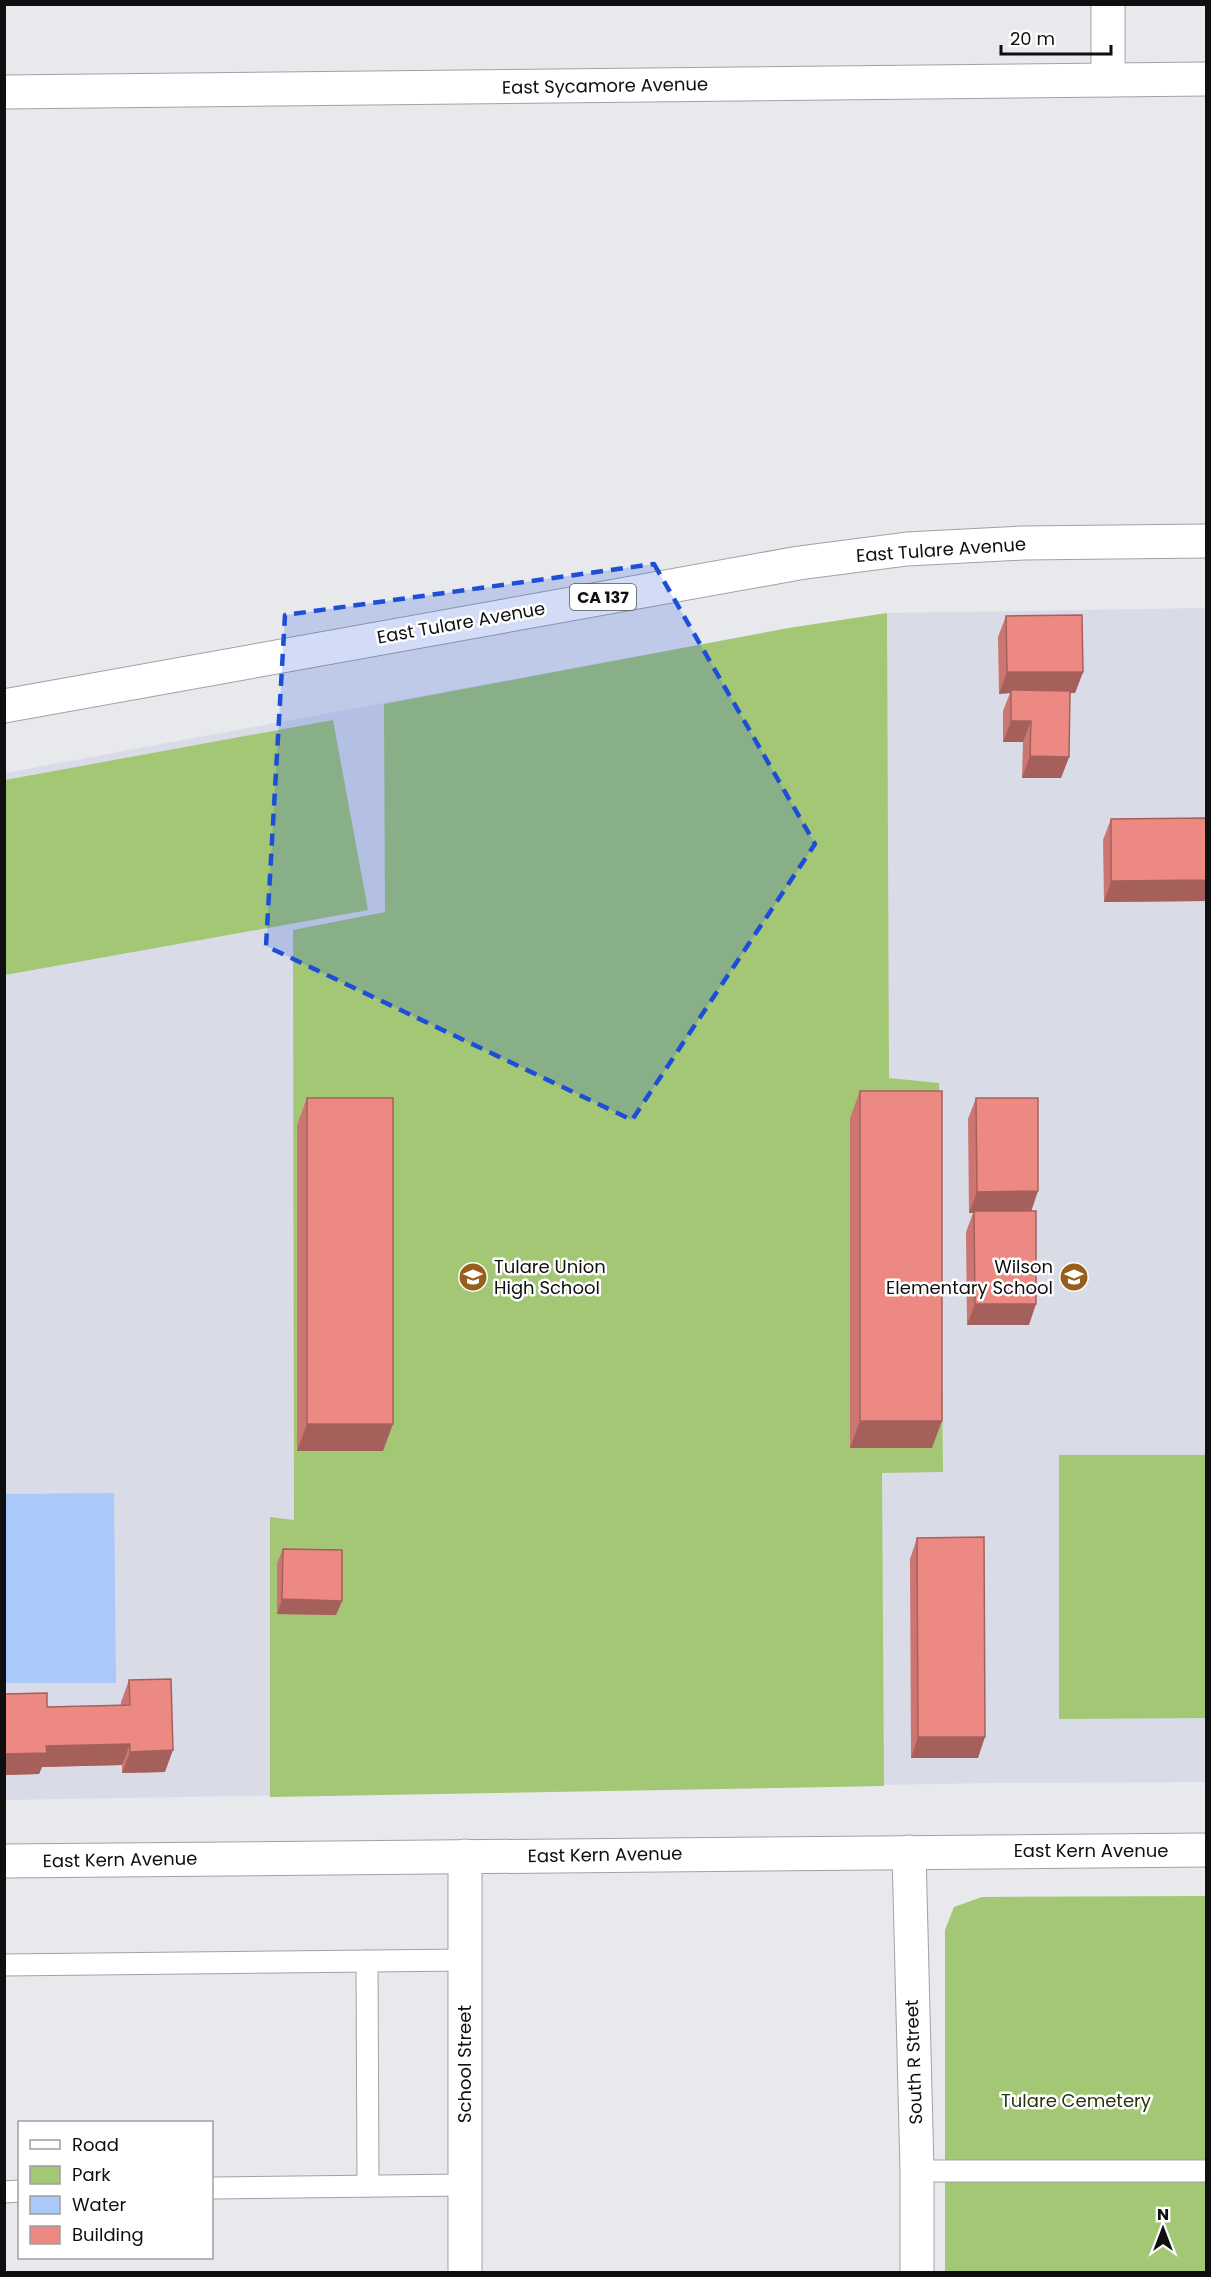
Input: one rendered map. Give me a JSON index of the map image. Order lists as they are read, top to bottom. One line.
{"streets":{"street":["East Sycamore Avenue","East Tulare Avenue","CA 137","East Kern Avenue","South R Street","School Street"]},"crossings":[["East Kern Avenue","South R Street"],["East Kern Avenue","School Street"]],"parks":["Tulare Cemetery"],"places":{"school or university":["Tulare Union High School","Wilson Elementary School"]},"legend":["Road","Park","Water","Building"],"scale_bar":"20 m","north":"top"}
